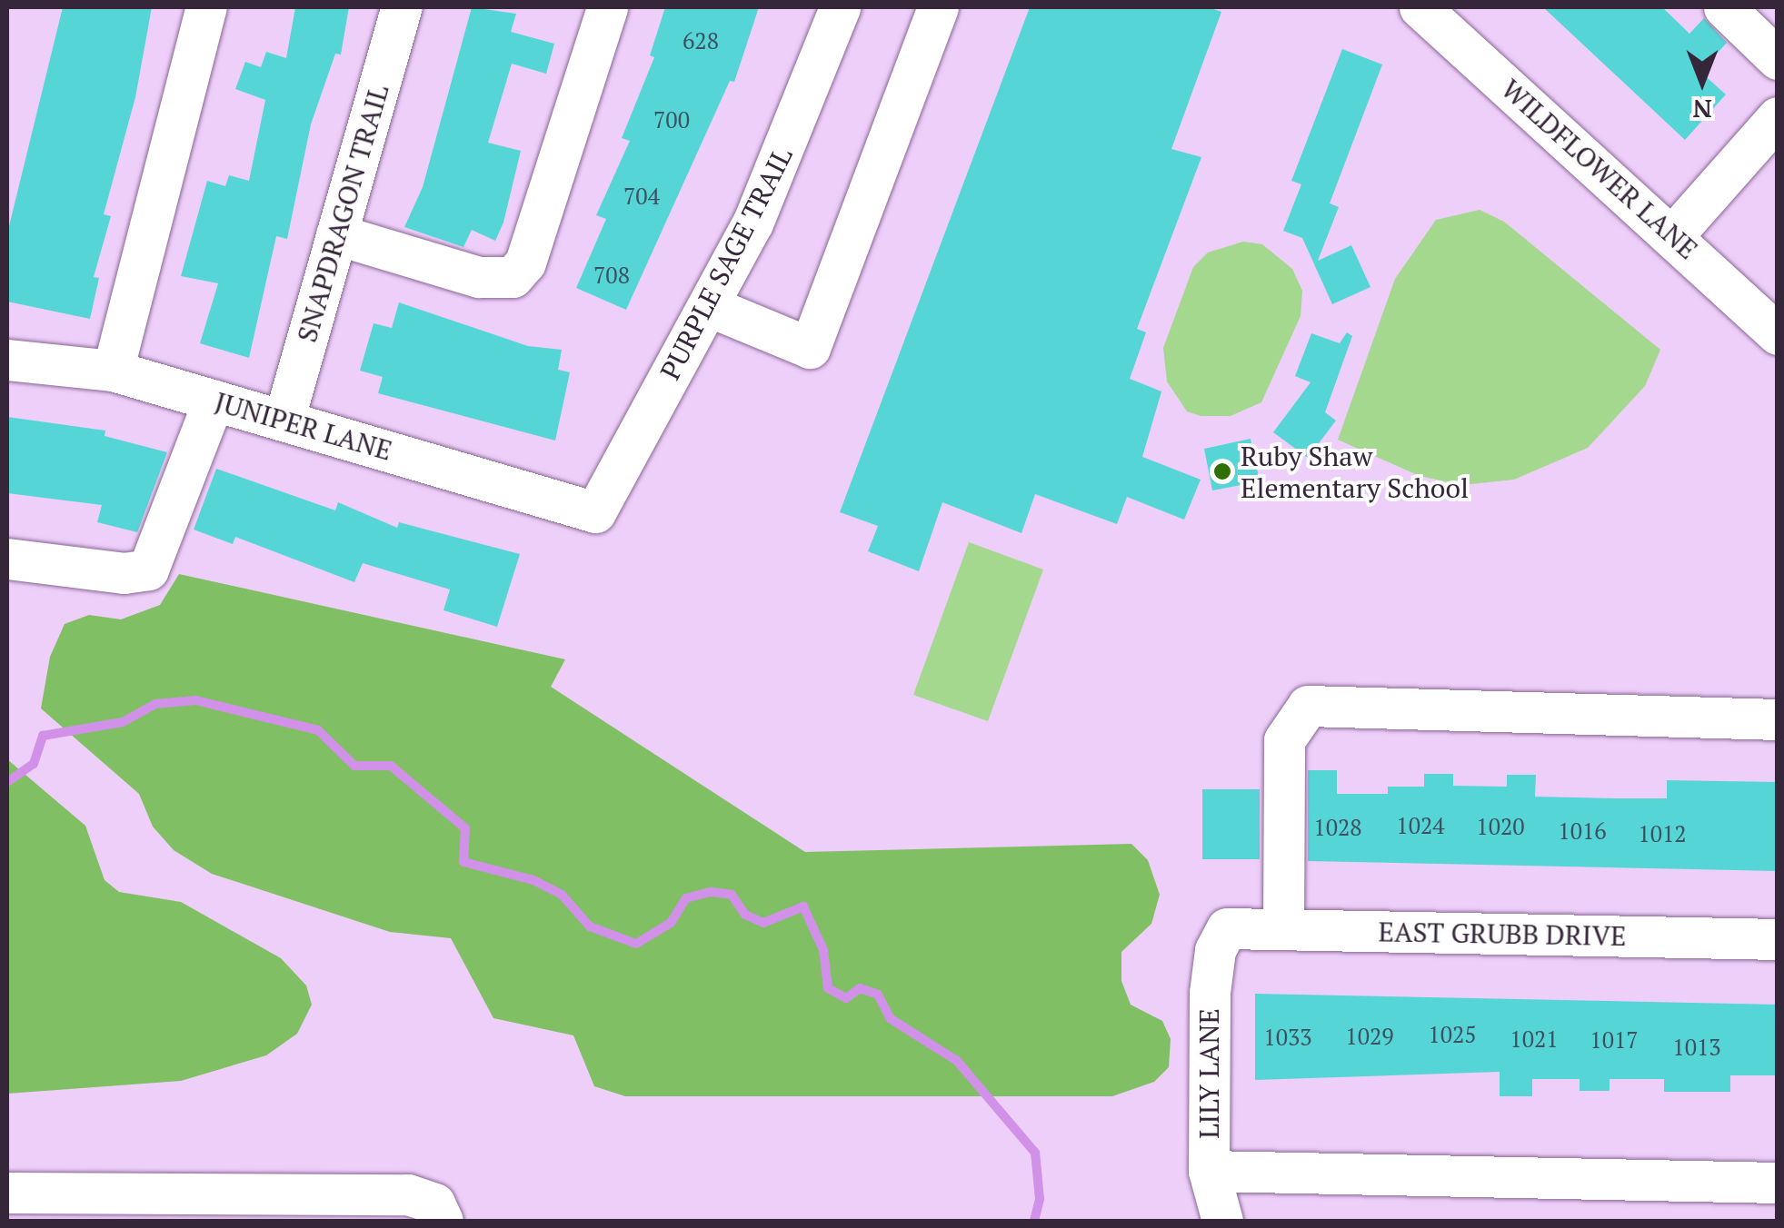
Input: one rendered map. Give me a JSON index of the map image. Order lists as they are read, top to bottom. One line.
{"streets":{"street":["WILDFLOWER LANE","SNAPDRAGON TRAIL","PURPLE SAGE TRAIL","JUNIPER LANE","EAST GRUBB DRIVE","LILY LANE"]},"crossings":[["SNAPDRAGON TRAIL","JUNIPER LANE"],["PURPLE SAGE TRAIL","JUNIPER LANE"],["EAST GRUBB DRIVE","LILY LANE"]],"places":["Ruby Shaw Elementary School"],"house_numbers":["628","700","704","708","1024","1020","1028","1016","1012","1025","1029","1033","1021","1017","1013"],"north":"bottom"}
